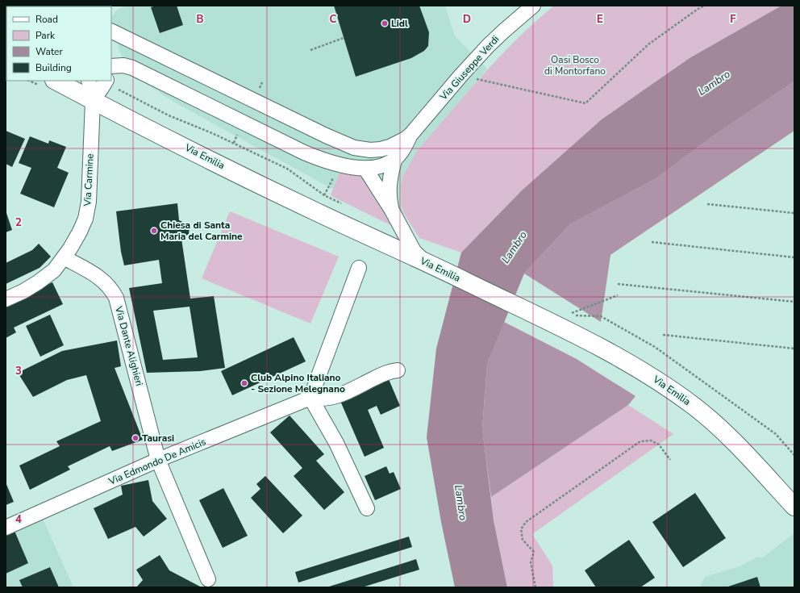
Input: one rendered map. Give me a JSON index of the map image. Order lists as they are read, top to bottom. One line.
{"streets":{"street":["Via Giuseppe Verdi","Via Emilia","Via Carmine","Via Dante Alighieri","Via Edmondo De Amicis"]},"crossings":[["Via Emilia","Via Carmine"],["Via Carmine","Via Dante Alighieri"],["Via Dante Alighieri","Via Edmondo De Amicis"]],"water":["Lambro"],"parks":["Oasi Bosco di Montorfano"],"places":["Lidl","Chiesa di Santa Maria del Carmine","Club Alpino Italiano - Sezione Melegnano","Taurasi"],"legend":["Road","Park","Water","Building"],"grid":{"columns":["B","C","D","E","F"],"rows":["2","3","4"]}}
